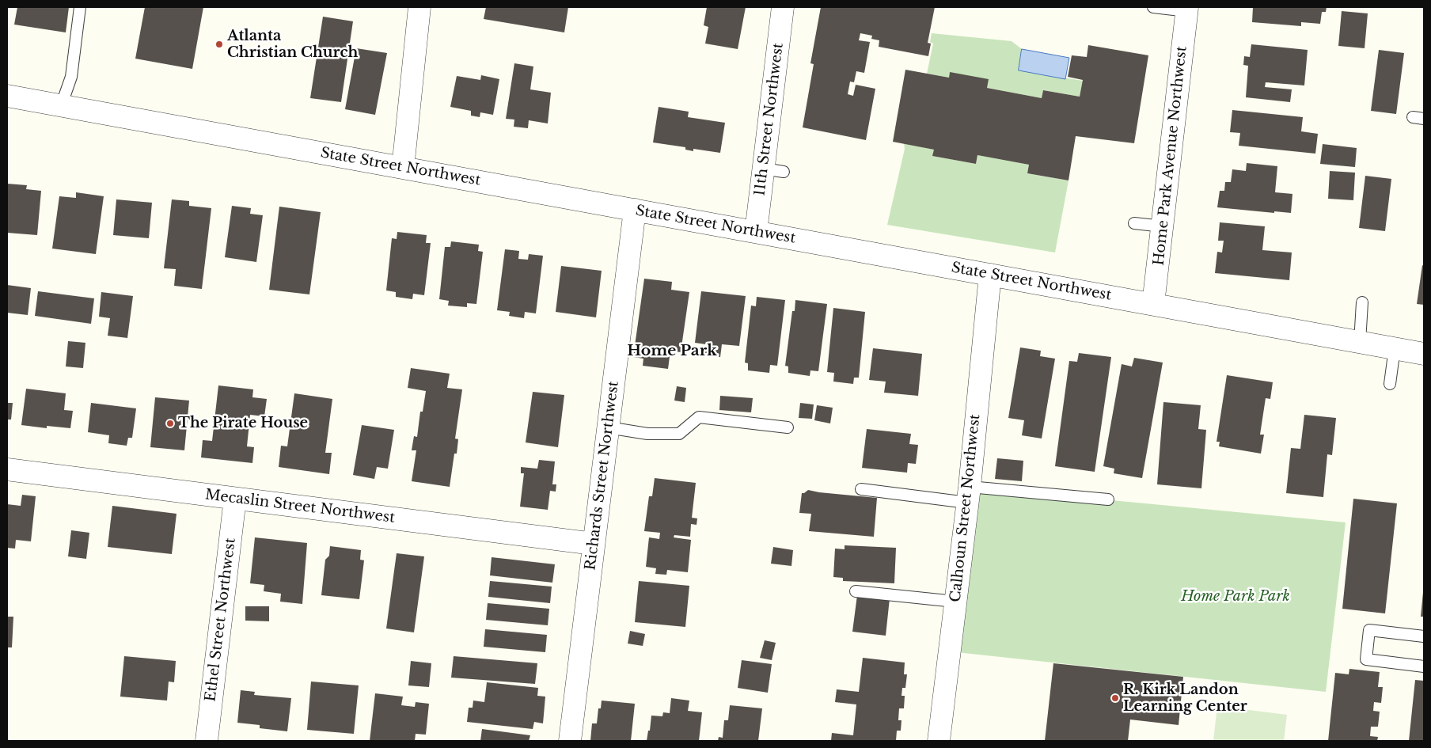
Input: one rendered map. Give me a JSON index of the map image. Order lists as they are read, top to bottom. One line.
{"streets":{"street":["11th Street Northwest","Home Park Avenue Northwest","State Street Northwest","Richards Street Northwest","Mecaslin Street Northwest","Calhoun Street Northwest","Ethel Street Northwest"]},"crossings":[["11th Street Northwest","State Street Northwest"],["Home Park Avenue Northwest","State Street Northwest"],["State Street Northwest","Richards Street Northwest"],["State Street Northwest","Calhoun Street Northwest"],["Richards Street Northwest","Mecaslin Street Northwest"],["Mecaslin Street Northwest","Ethel Street Northwest"]],"districts":["Home Park"],"parks":["Home Park Park"],"places":["Atlanta Christian Church","The Pirate House","R. Kirk Landon Learning Center"]}
